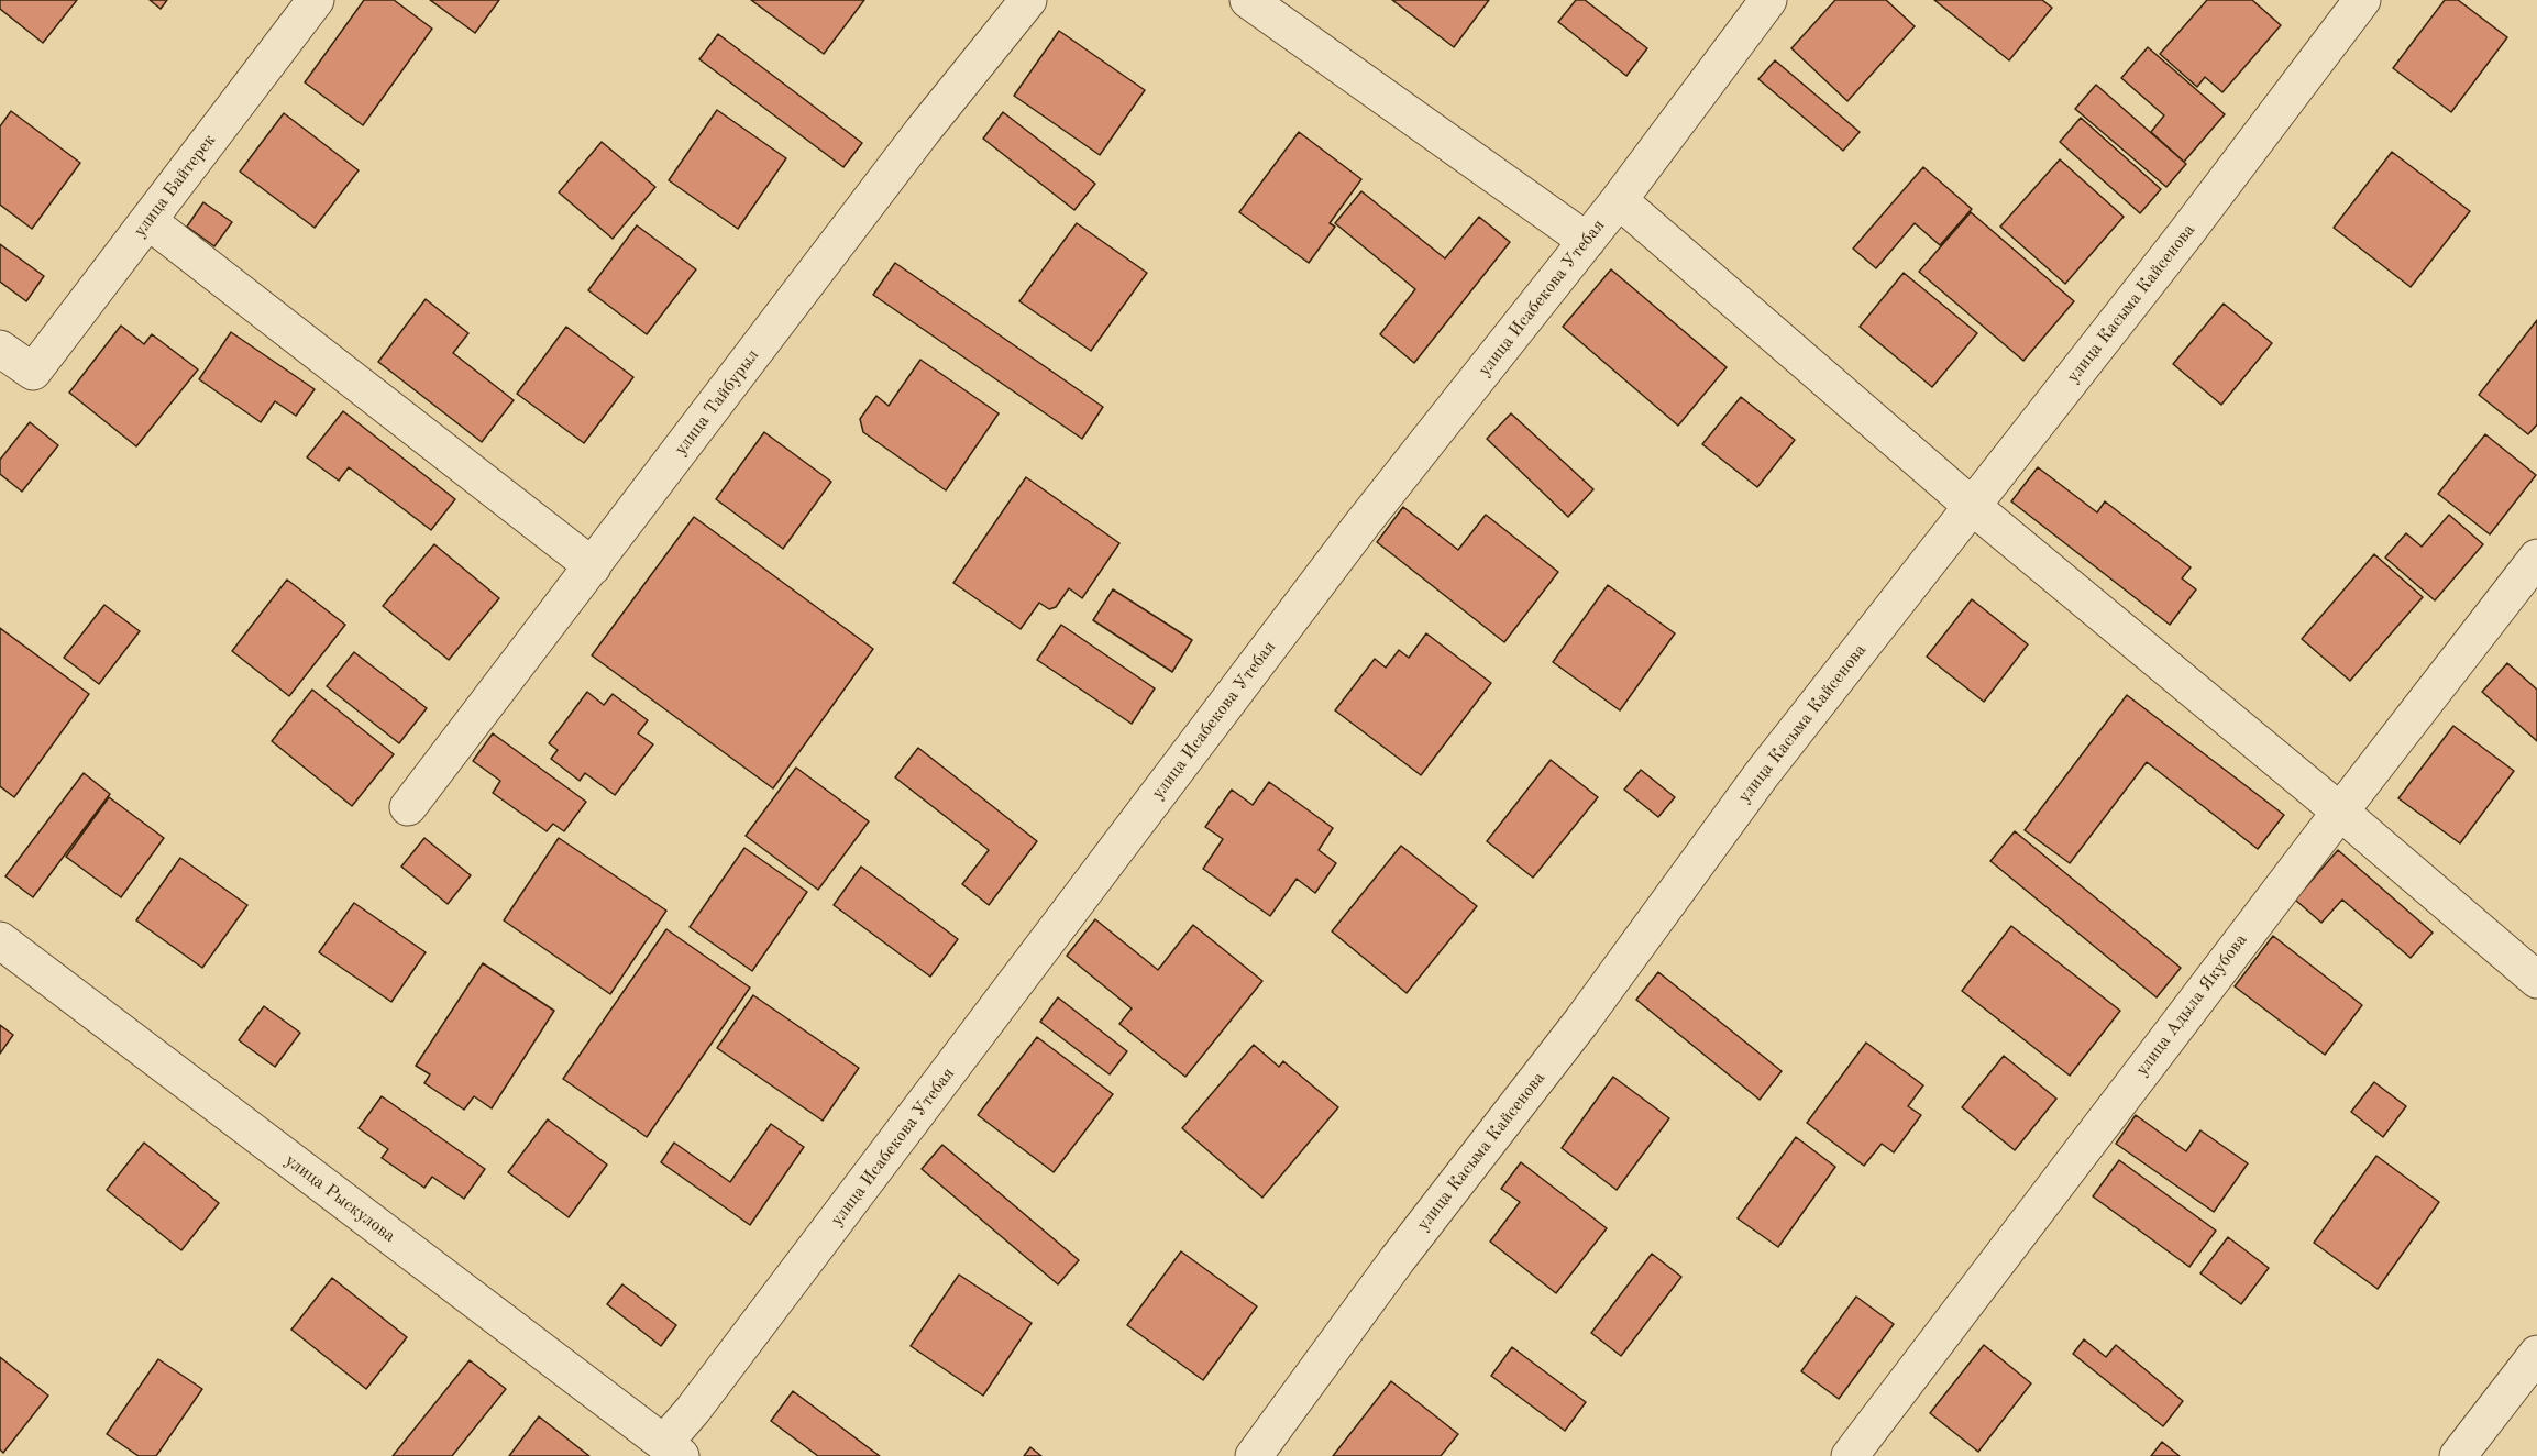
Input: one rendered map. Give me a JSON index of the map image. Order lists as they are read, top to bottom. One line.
{"streets":{"street":["улица Байтерек","улица Исабекова Утебая","улица Касыма Кайсенова","улица Тайбурыл","улица Адыла Якубова","улица Рыскулова"]},"crossings":[["улица Исабекова Утебая","улица Рыскулова"]]}
